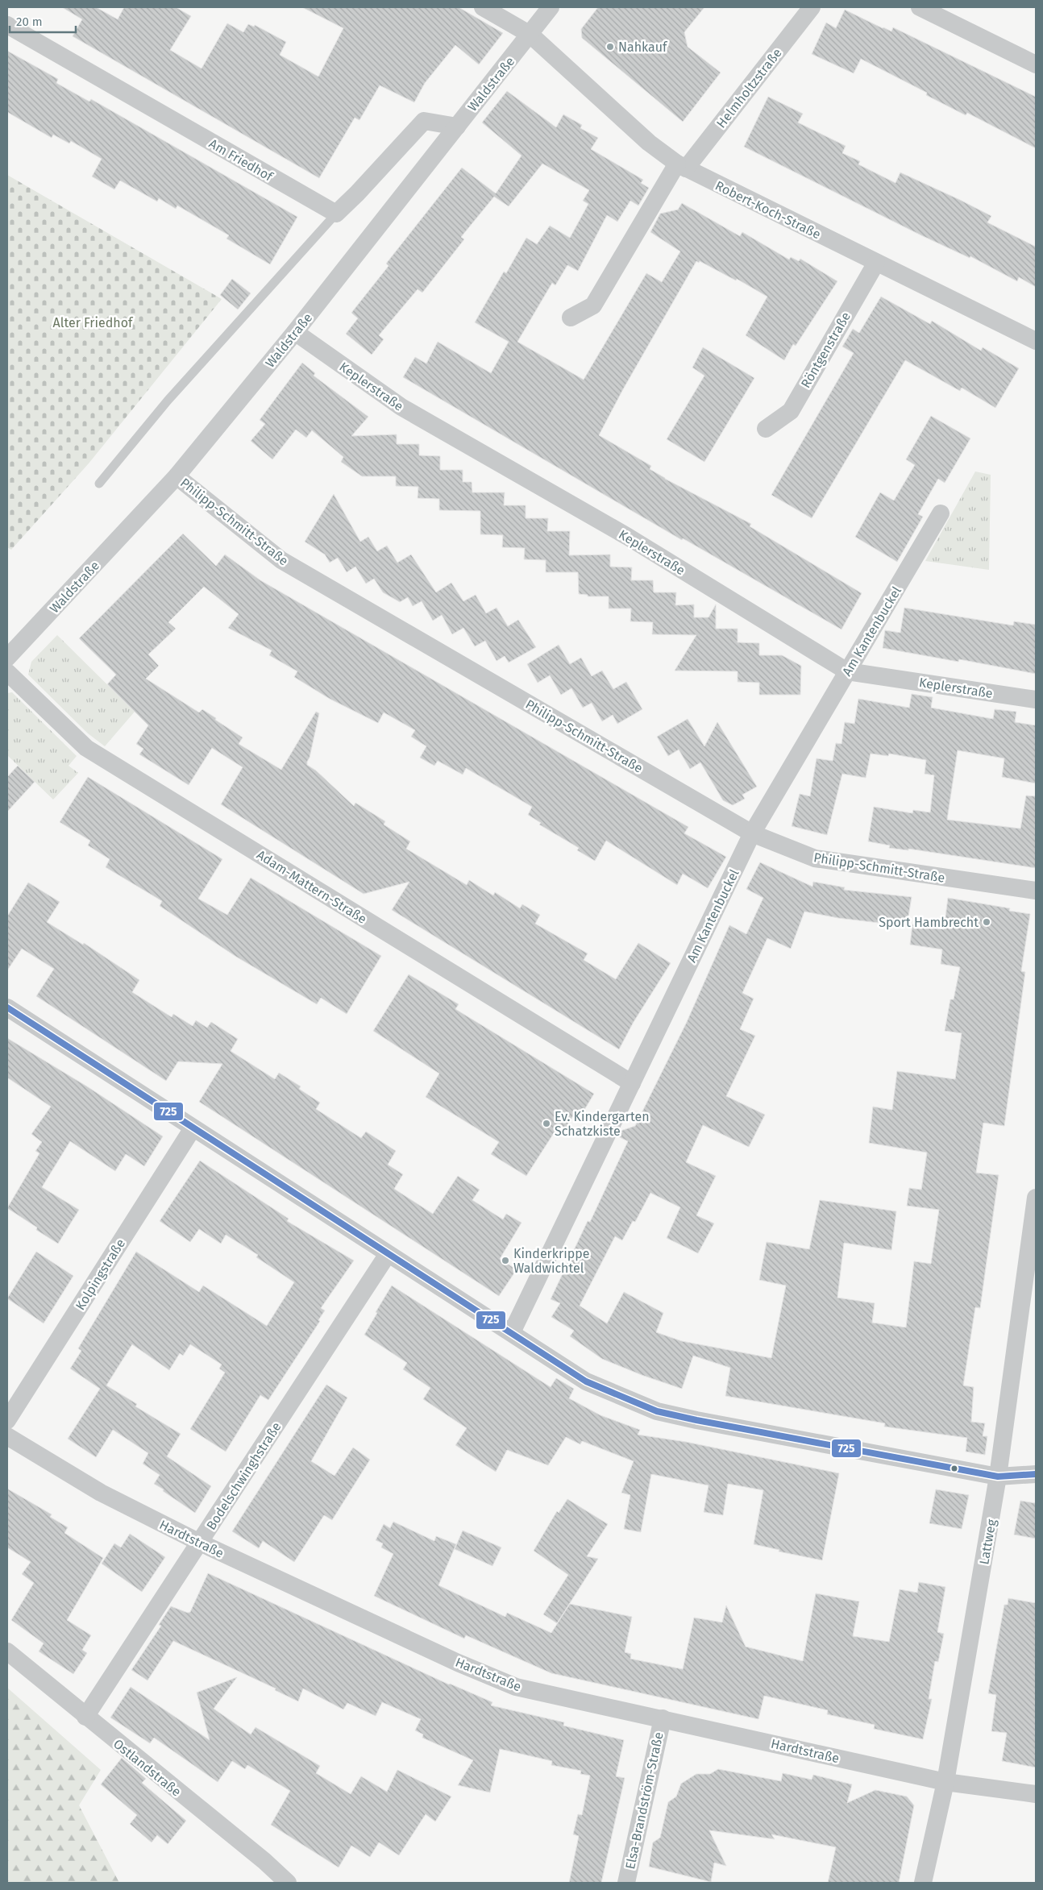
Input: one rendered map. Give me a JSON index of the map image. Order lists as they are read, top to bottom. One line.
{"streets":{"street":["Waldstraße","Helmholtzstraße","Am Friedhof","Robert-Koch-Straße","Röntgenstraße","Keplerstraße","Philipp-Schmitt-Straße","Am Kantenbuckel","Adam-Mattern-Straße","Kolpingstraße","Bodelschwinghstraße","Hardtstraße","Lattweg","Ostlandstraße","Elsa-Brandström-Straße"]},"crossings":[["Waldstraße","Robert-Koch-Straße"],["Waldstraße","Keplerstraße"],["Waldstraße","Philipp-Schmitt-Straße"],["Helmholtzstraße","Robert-Koch-Straße"],["Robert-Koch-Straße","Röntgenstraße"],["Keplerstraße","Am Kantenbuckel"],["Philipp-Schmitt-Straße","Am Kantenbuckel"],["Am Kantenbuckel","Adam-Mattern-Straße"],["Bodelschwinghstraße","Hardtstraße"],["Bodelschwinghstraße","Ostlandstraße"],["Hardtstraße","Lattweg"],["Hardtstraße","Elsa-Brandström-Straße"]],"parks":["Alter Friedhof"],"places":["Nahkauf","Sport Hambrecht","Ev. Kindergarten Schatzkiste","Kinderkrippe Waldwichtel"],"lines":["transit line 725"],"scale_bar":"20 m"}
